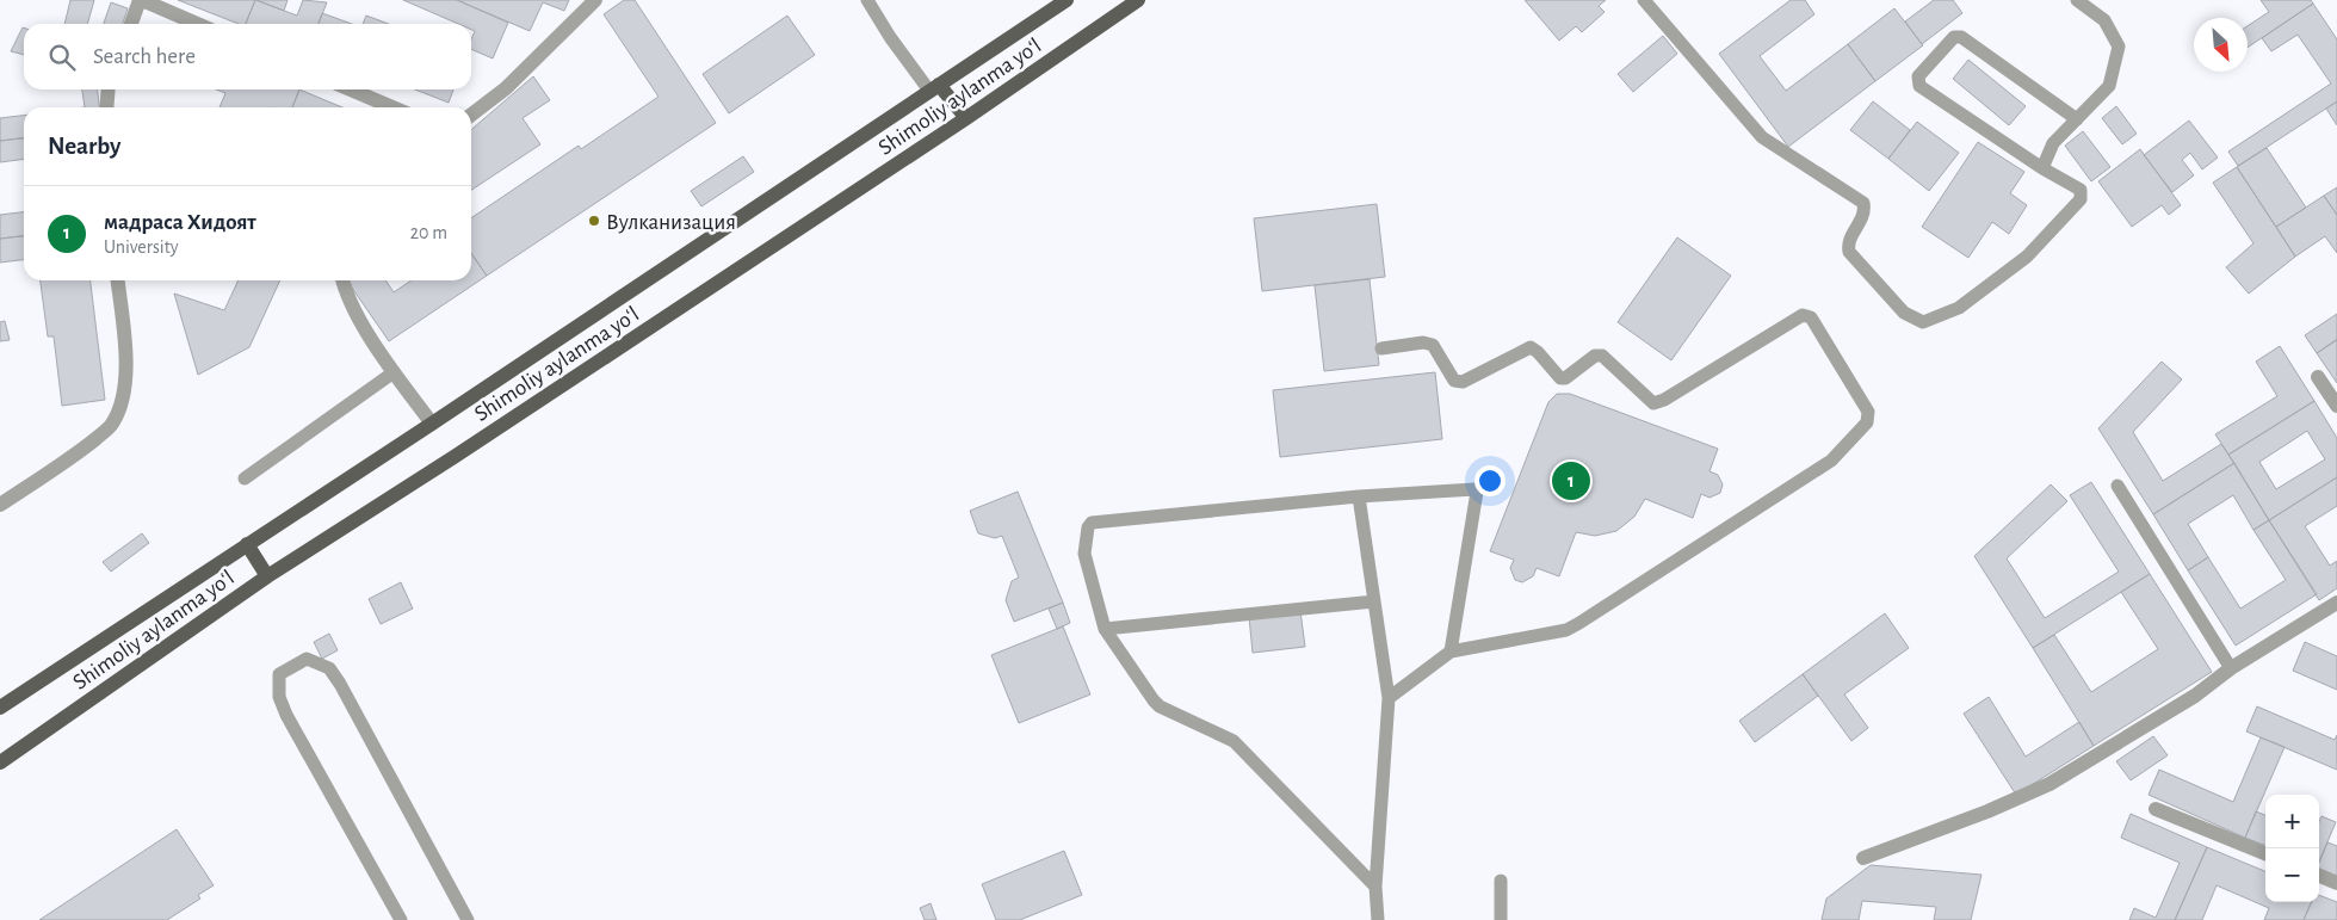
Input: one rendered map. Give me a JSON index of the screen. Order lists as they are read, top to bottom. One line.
{"streets":{"main road":["Shimoliy aylanma yoʻl"]},"places":["Вулканизация"],"north":"bottom right","page":{"search":"Search here","heading":"Nearby","list":[{"mark":"1","name":"мадраса Хидоят","note":"University","value":"20 m"}],"pins":"1","map_buttons":["+","−"]}}
